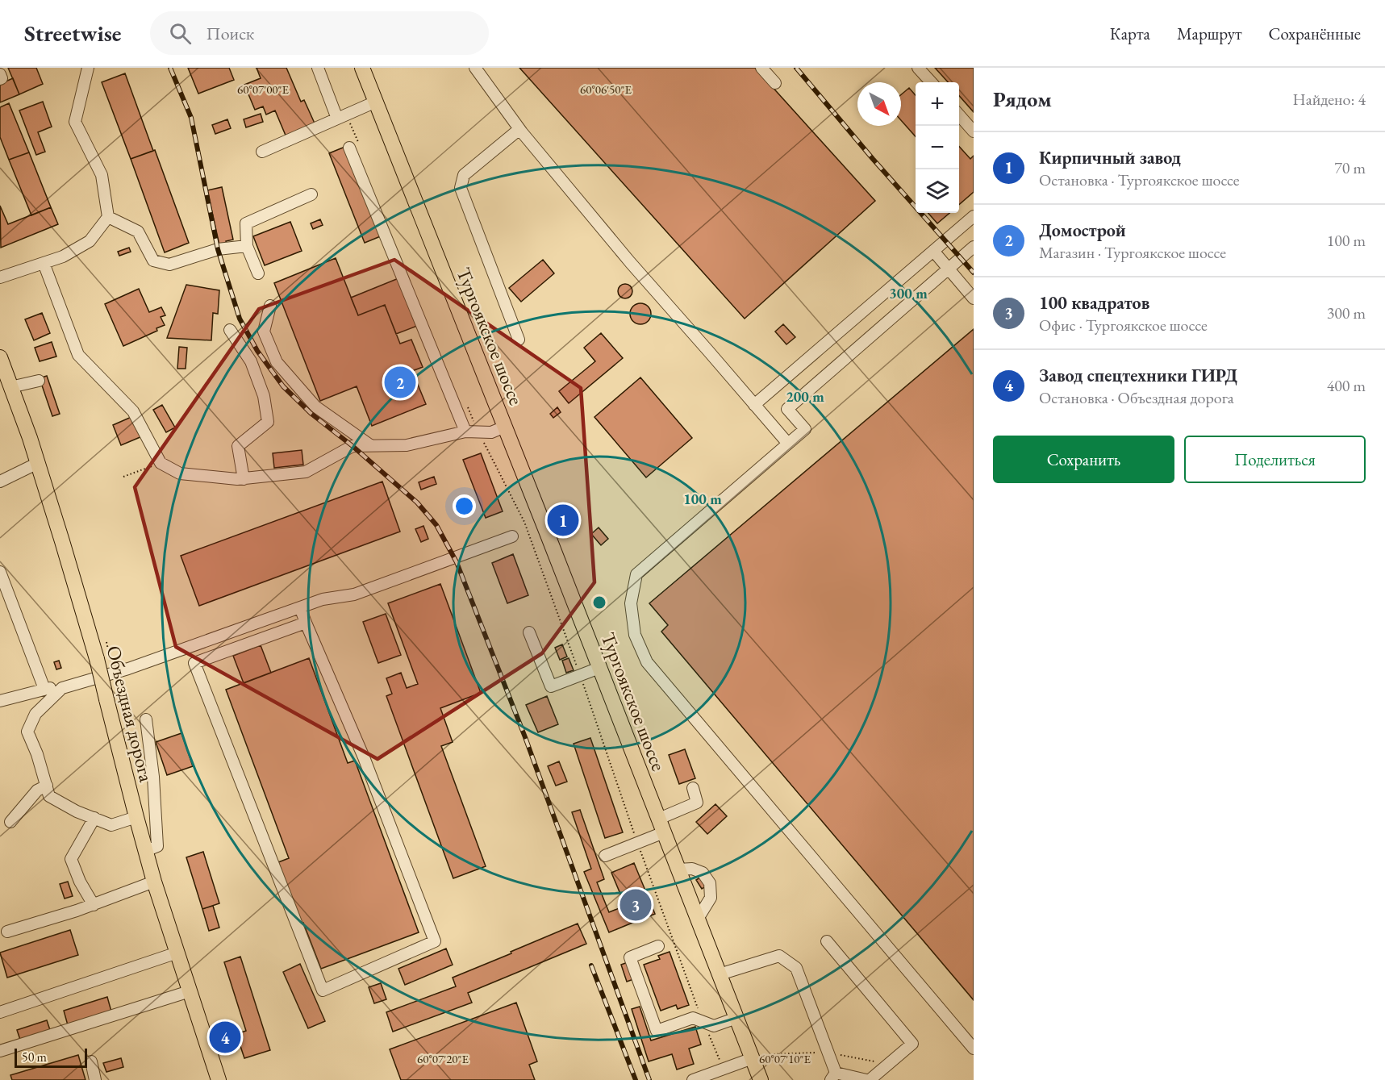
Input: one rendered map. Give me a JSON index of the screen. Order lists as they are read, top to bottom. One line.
{"streets":{"main road":["Тургоякское шоссе","Объездная дорога"]},"scale_bar":"50 m","north":"bottom right","page":{"header":"Streetwise","search":"Поиск","nav":["Карта","Маршрут","Сохранённые"],"heading":["Рядом","Найдено: 4"],"map_buttons":["+","−"],"list":[{"mark":"1","name":"Кирпичный завод","note":"Остановка · Тургоякское шоссе","value":"70 m"},{"mark":"2","name":"Домострой","note":"Магазин · Тургоякское шоссе","value":"100 m"},{"mark":"3","name":"100 квадратов","note":"Офис · Тургоякское шоссе","value":"300 m"},{"mark":"4","name":"Завод спецтехники ГИРД","note":"Остановка · Объездная дорога","value":"400 m"}],"pins":["2","1","3","4"],"buttons":["Сохранить","Поделиться"],"scale":"50 m"},"coordinates":["60°06'50\"E","60°07'00\"E","60°07'20\"E","60°07'10\"E"],"rings":["300 m","200 m","100 m"]}
